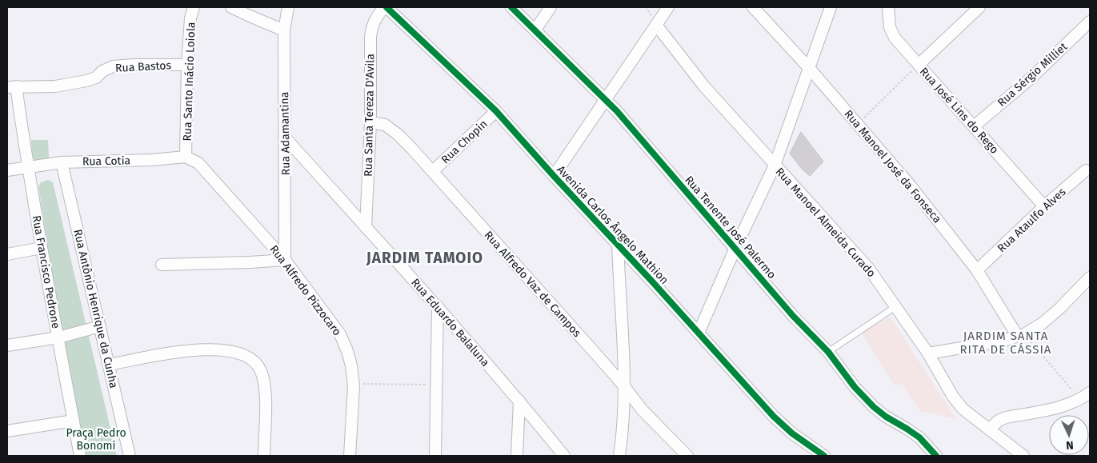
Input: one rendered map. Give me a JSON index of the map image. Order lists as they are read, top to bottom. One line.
{"streets":{"street":["Rua Bastos","Rua Sérgio Milliet","Rua Santo Inácio Loiola","Rua José Lins do Rego","Rua Santa Tereza D'Avila","Rua Adamantina","Rua Chopin","Rua Cotia","Rua Manoel José da Fonseca","Rua Ataulfo Alves","Rua Manoel Almeida Curado","Avenida Carlos Ângelo Mathion","Rua Tenente José Palermo","Rua Francisco Pedrone","Rua Alfredo Vaz de Campos","Rua Alfredo Pizzocaro","Rua Antônio Henrique da Cunha","Rua Eduardo Balaluna"]},"crossings":[["Rua Bastos","Rua Santo Inácio Loiola"],["Rua Bastos","Rua Francisco Pedrone"],["Rua Sérgio Milliet","Rua José Lins do Rego"],["Rua Santo Inácio Loiola","Rua Cotia"],["Rua Santo Inácio Loiola","Rua Alfredo Pizzocaro"],["Rua José Lins do Rego","Rua Ataulfo Alves"],["Rua Santa Tereza D'Avila","Avenida Carlos Ângelo Mathion"],["Rua Santa Tereza D'Avila","Rua Alfredo Vaz de Campos"],["Rua Santa Tereza D'Avila","Rua Eduardo Balaluna"],["Rua Adamantina","Rua Alfredo Pizzocaro"],["Rua Adamantina","Rua Eduardo Balaluna"],["Rua Chopin","Avenida Carlos Ângelo Mathion"],["Rua Chopin","Rua Alfredo Vaz de Campos"],["Rua Cotia","Rua Francisco Pedrone"],["Rua Cotia","Rua Alfredo Pizzocaro"],["Rua Cotia","Rua Antônio Henrique da Cunha"],["Rua Manoel José da Fonseca","Rua Ataulfo Alves"]],"districts":["JARDIM TAMOIO","JARDIM SANTA RITA DE CÁSSIA"],"parks":["Praça Pedro Bonomi"],"north":"bottom"}
